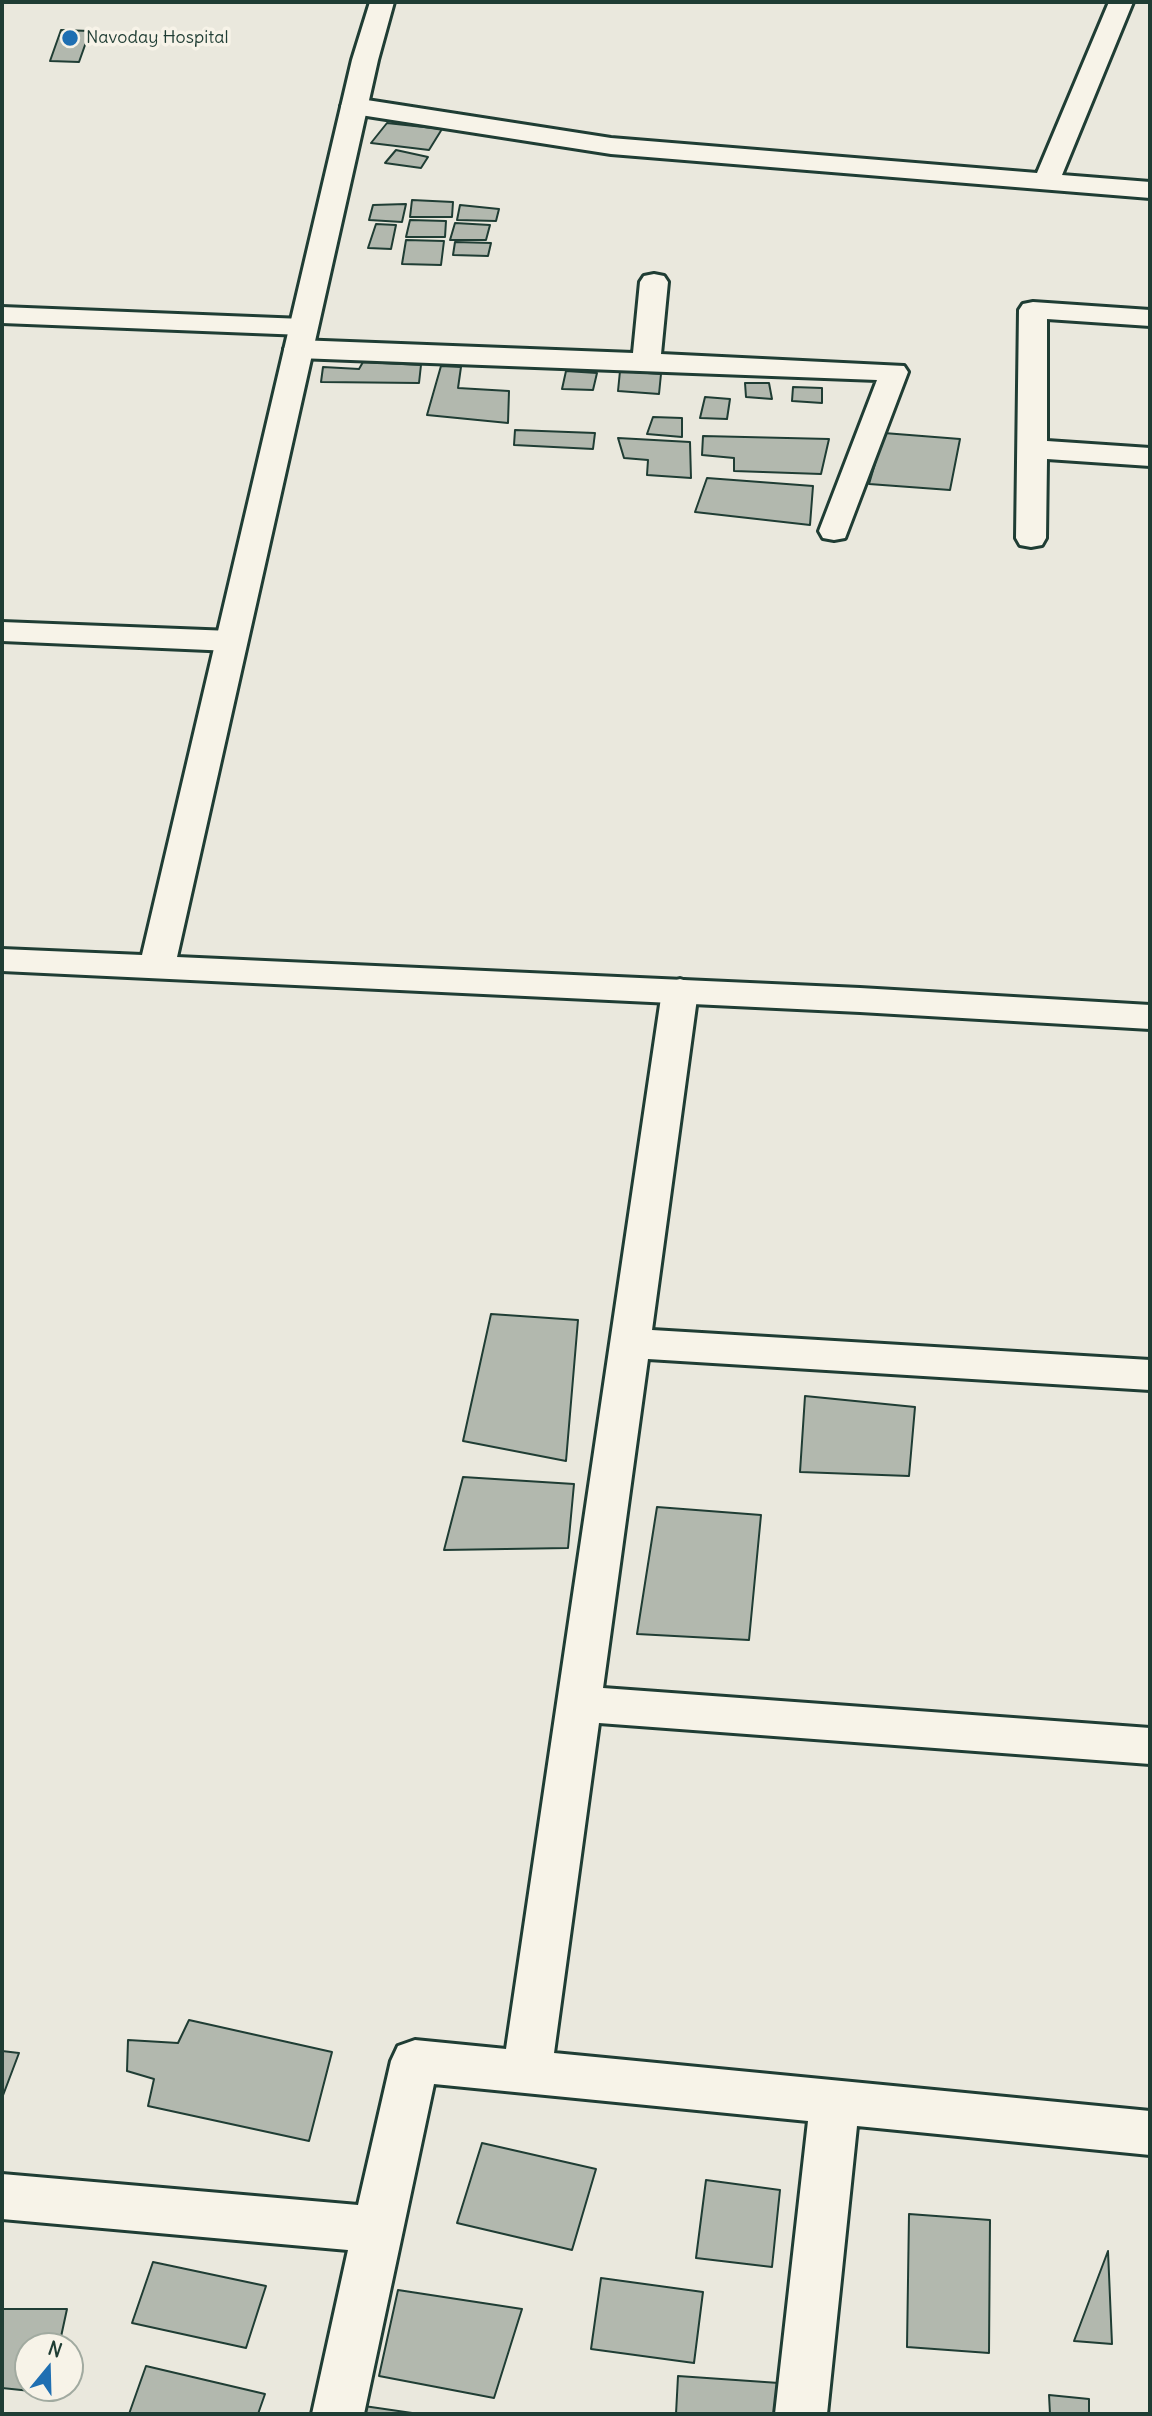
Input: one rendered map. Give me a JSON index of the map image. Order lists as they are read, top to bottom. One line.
{"places":["Navoday Hospital"],"north":"top"}
